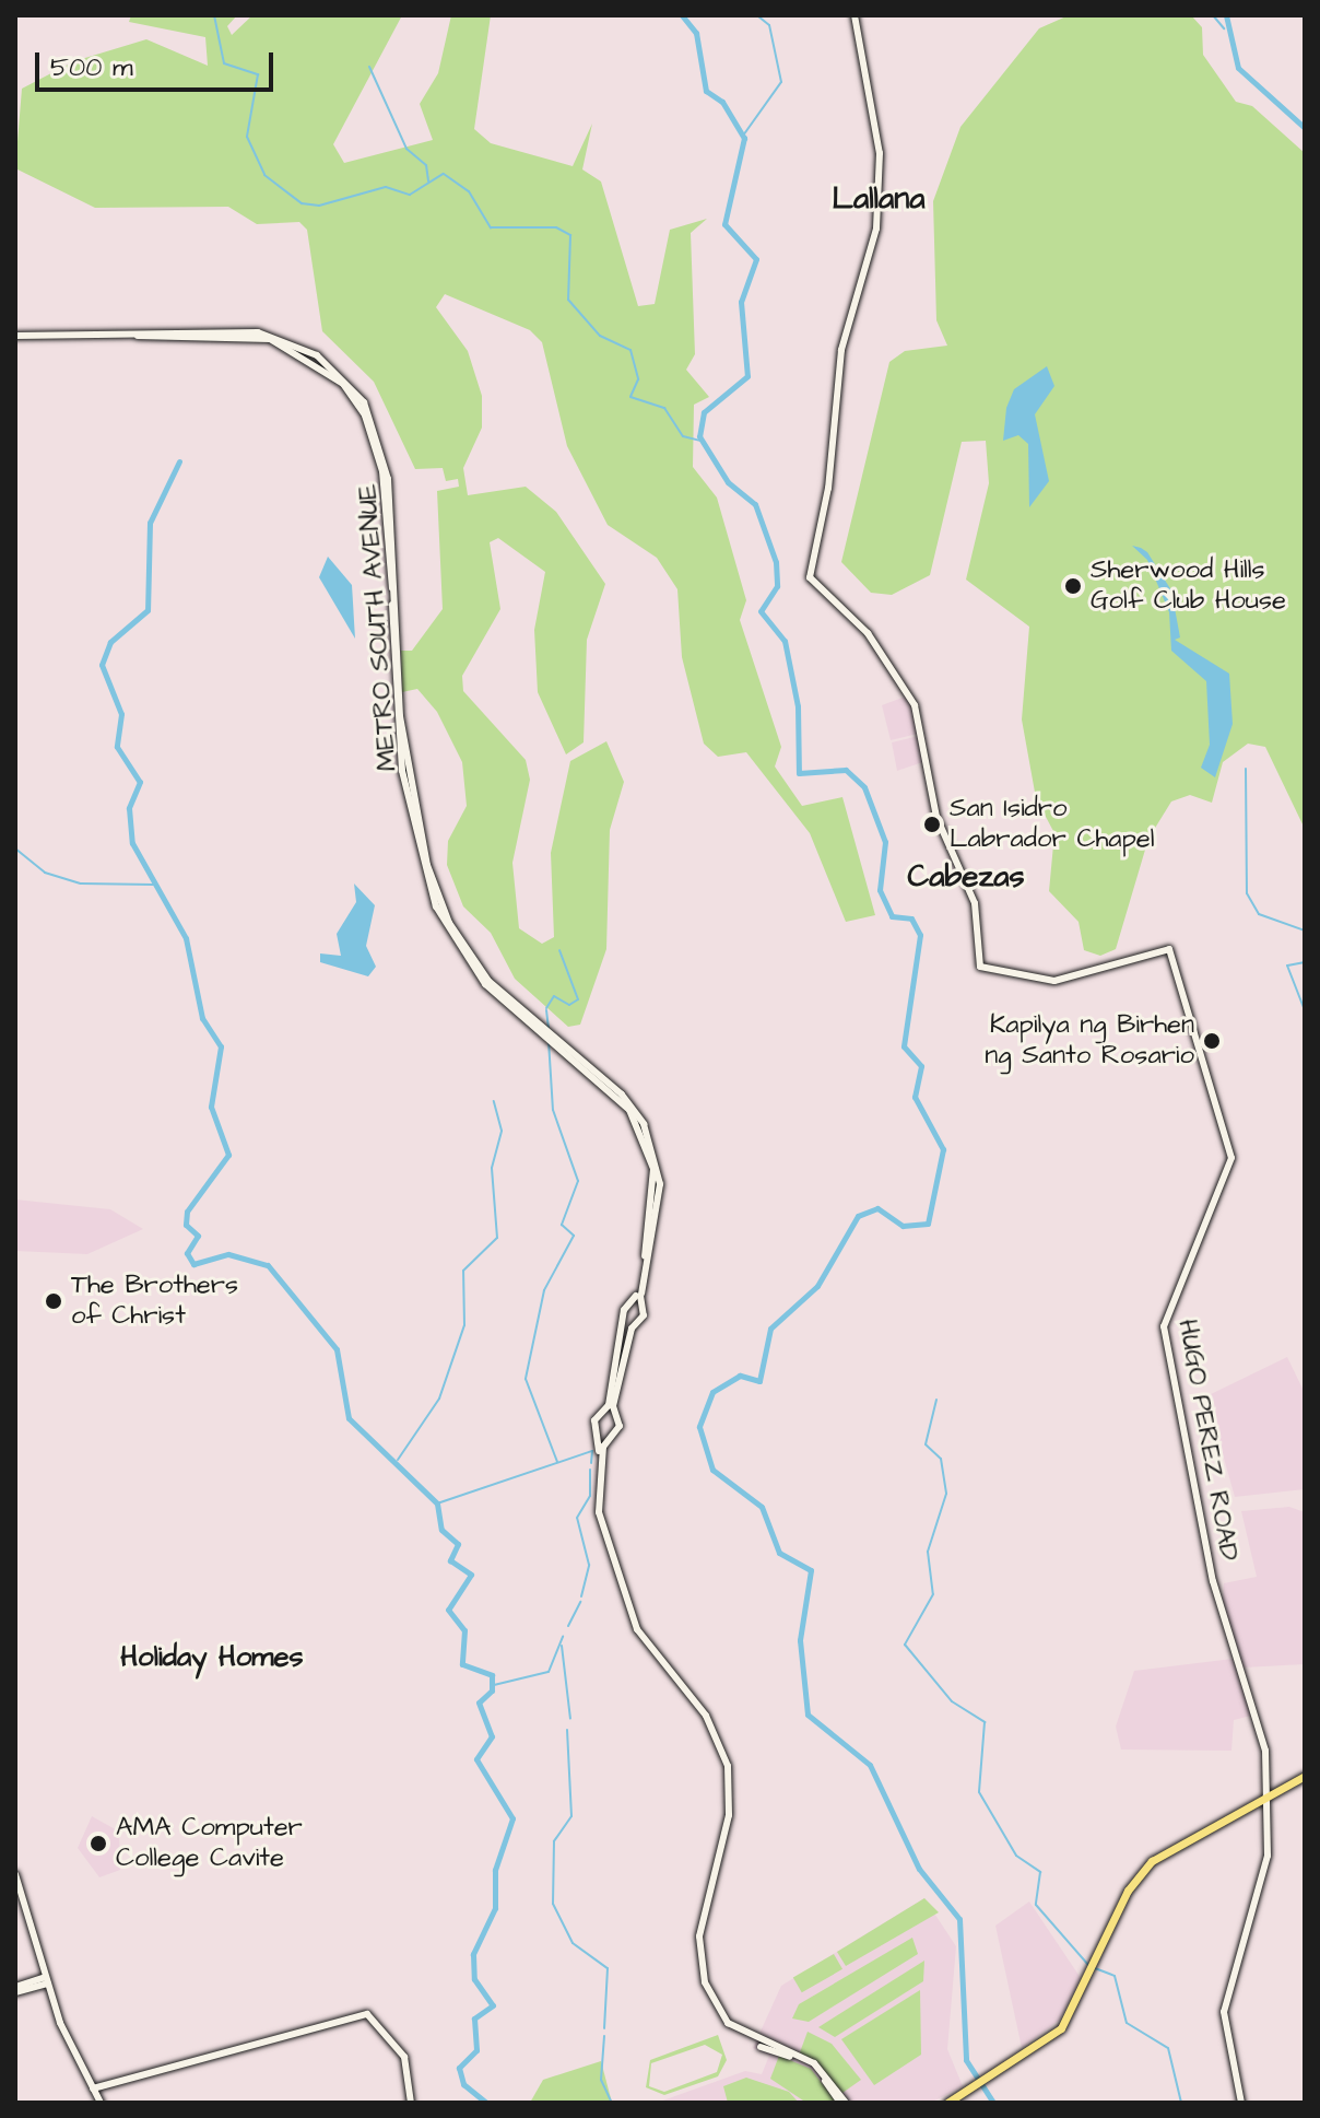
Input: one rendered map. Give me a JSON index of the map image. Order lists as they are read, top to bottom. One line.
{"streets":{"street":["METRO SOUTH AVENUE","HUGO PEREZ ROAD"]},"districts":["Lallana","Cabezas","Holiday Homes"],"places":["Sherwood Hills Golf Club House","San Isidro Labrador Chapel","Kapilya ng Birhen ng Santo Rosario","The Brothers of Christ","AMA Computer College Cavite"],"scale_bar":"500 m"}
